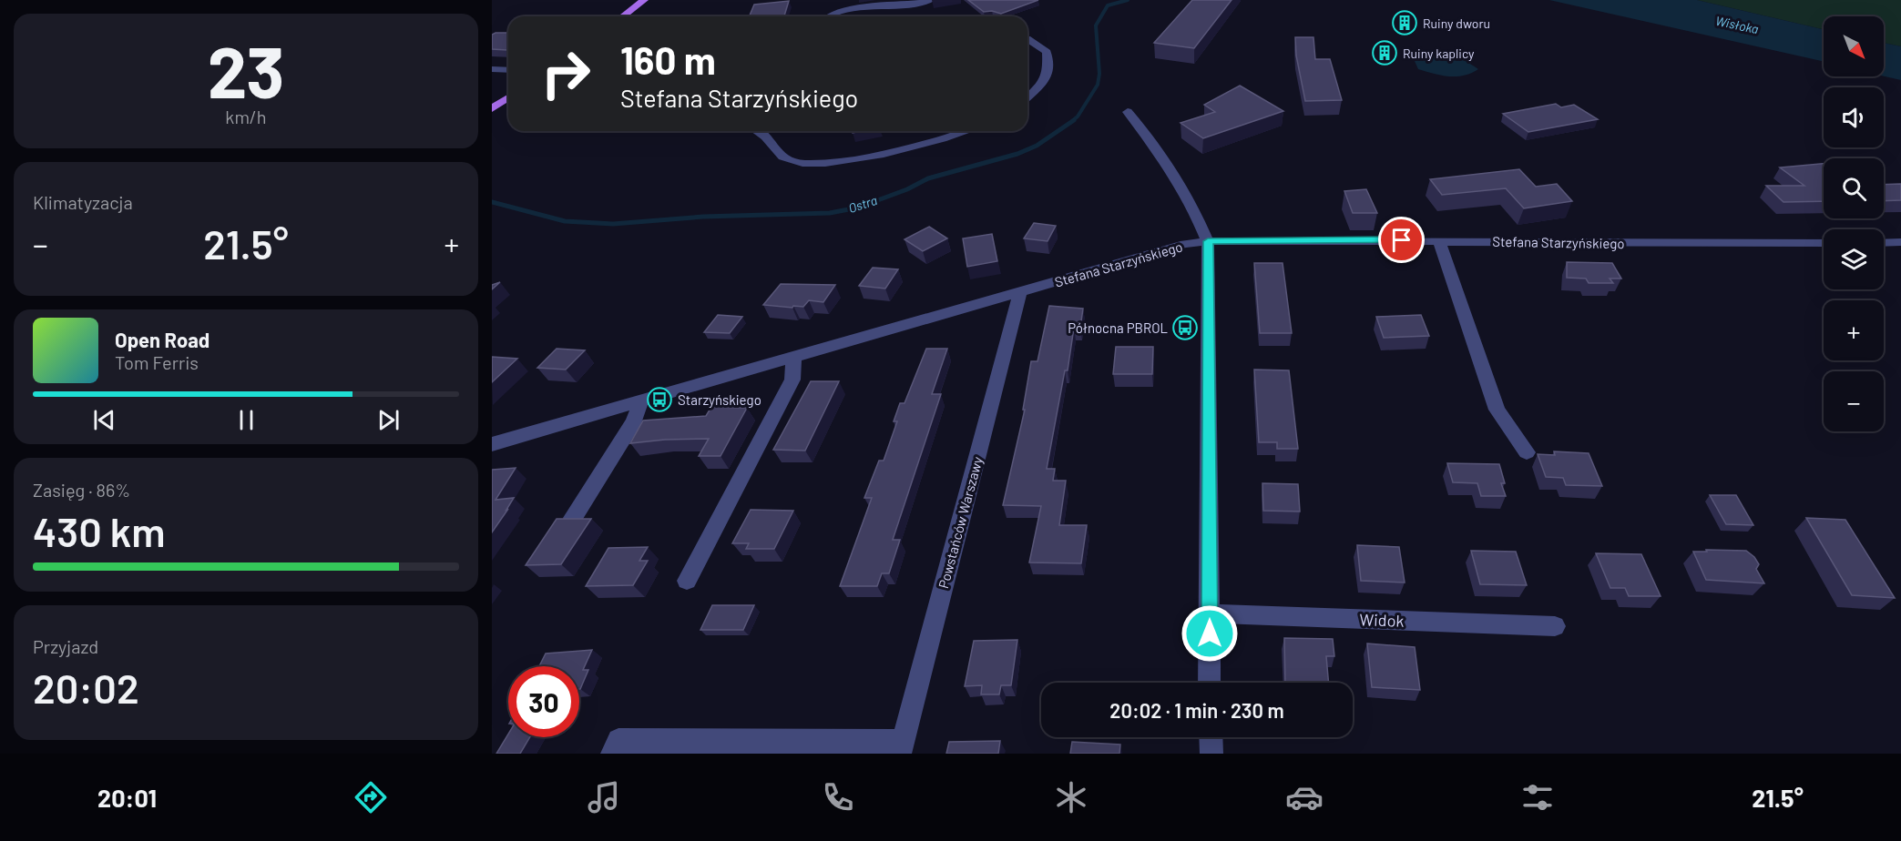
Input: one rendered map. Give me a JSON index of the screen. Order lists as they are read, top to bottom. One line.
{"streets":{"street":["Stefana Starzyńskiego","Powstańców Warszawy","Widok"]},"crossings":[["Stefana Starzyńskiego","Powstańców Warszawy"]],"water":["Wisłoka","Ostra"],"places":{"building":["Ruiny dworu","Ruiny kaplicy"],"bus stop":["Północna PBROL","Starzyńskiego"]},"north":"bottom right","page":{"tile":[["23","km/h"],"Klimatyzacja",["Zasięg · 86%","430 km"],["Przyjazd","20:02"]],"map_buttons":["+","−"],"turn":["160 m","Stefana Starzyńskiego"],"heat":["−","21.5°","+"],"song":["Open Road","Tom Ferris"],"limit":"30","trip":"20:02 · 1 min · 230 m","tabs":["20:01","21.5°"]}}
